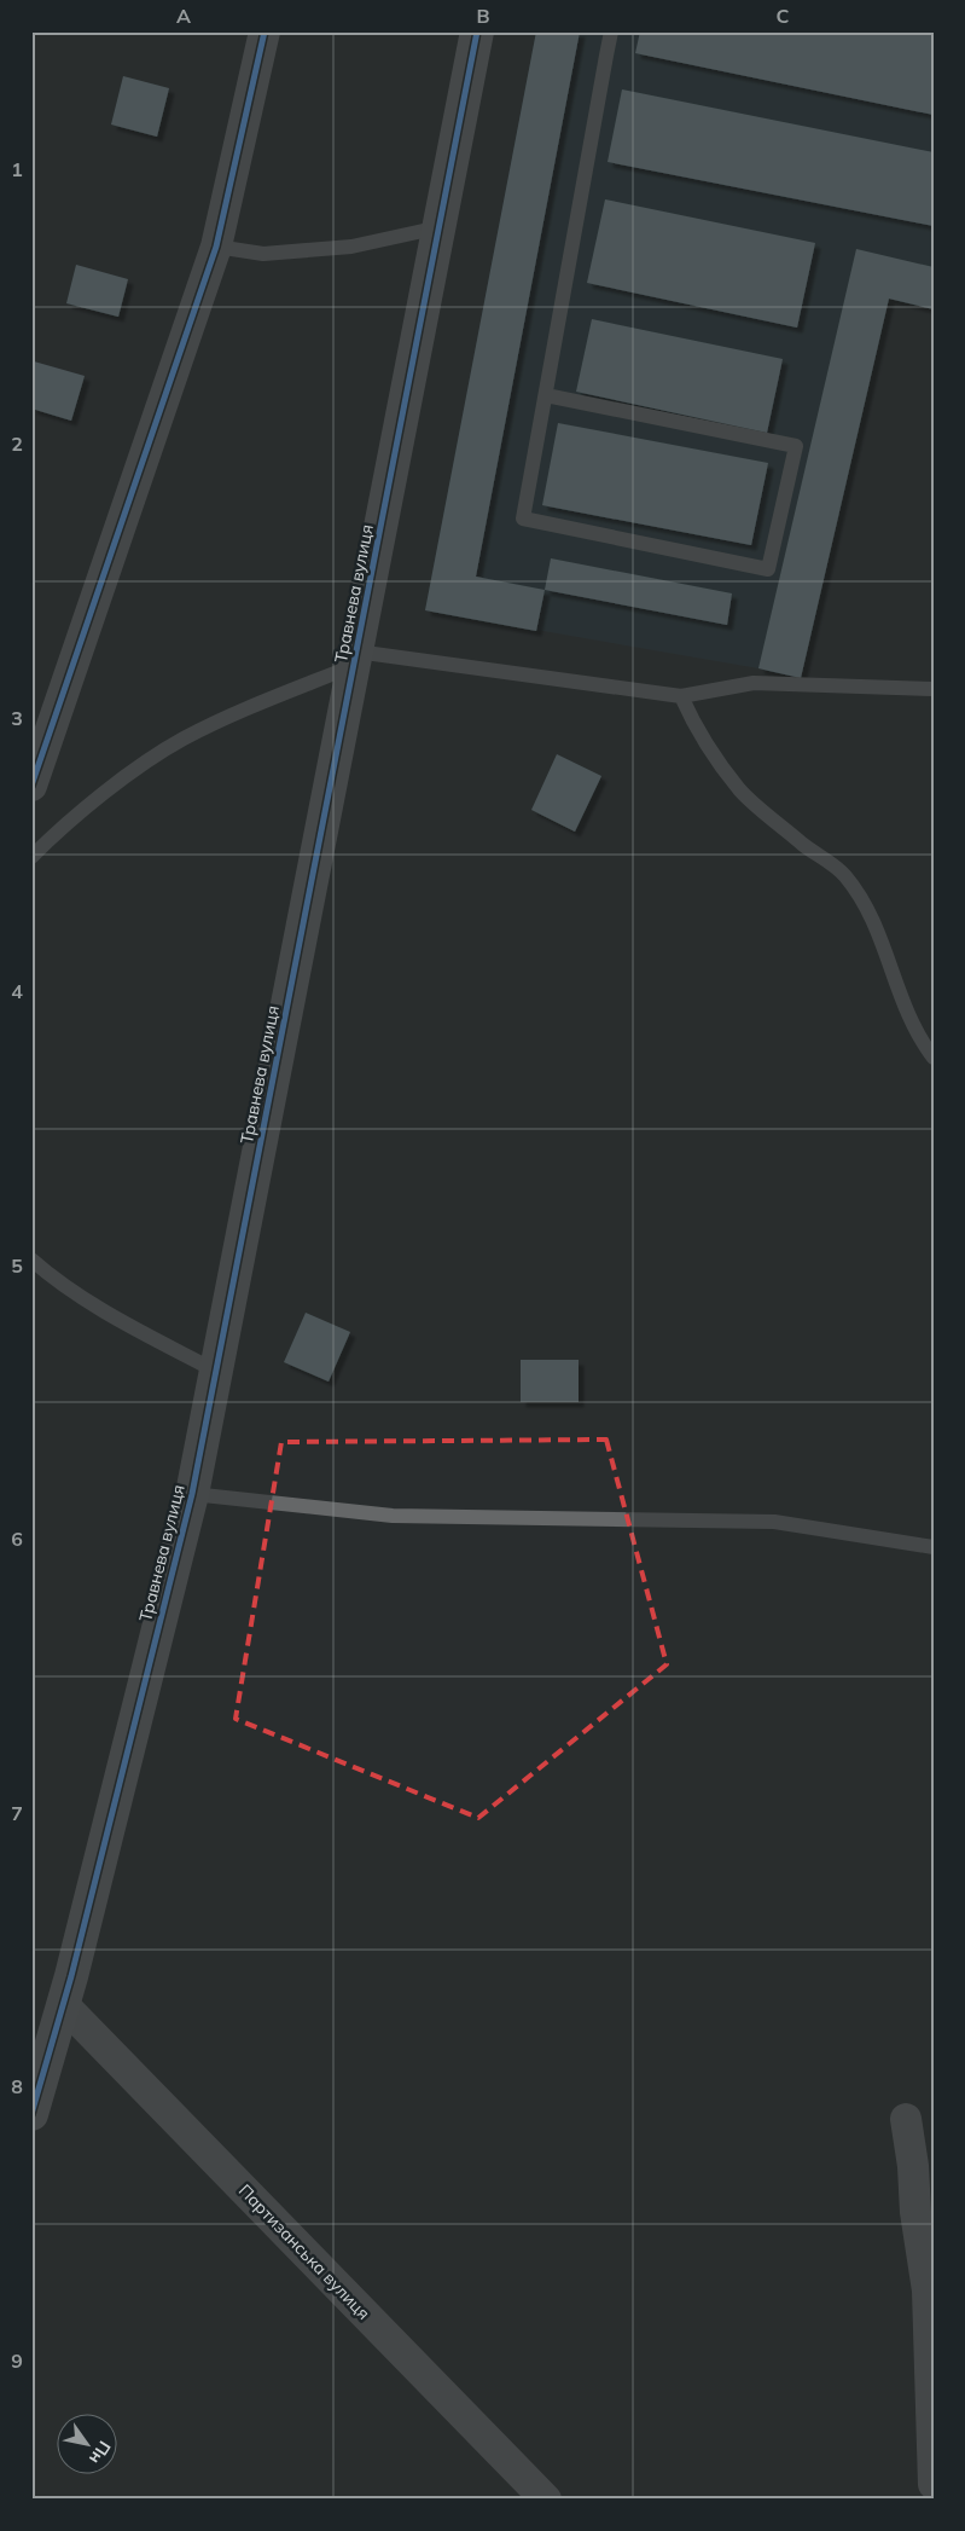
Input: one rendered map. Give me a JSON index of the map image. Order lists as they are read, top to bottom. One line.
{"streets":{"street":["Травнева вулиця","Партизанська вулиця"]},"crossings":[["Травнева вулиця","Партизанська вулиця"]],"north":"bottom right","grid":{"columns":["A","B","C"],"rows":["1","2","3","4","5","6","7","8","9"]}}
